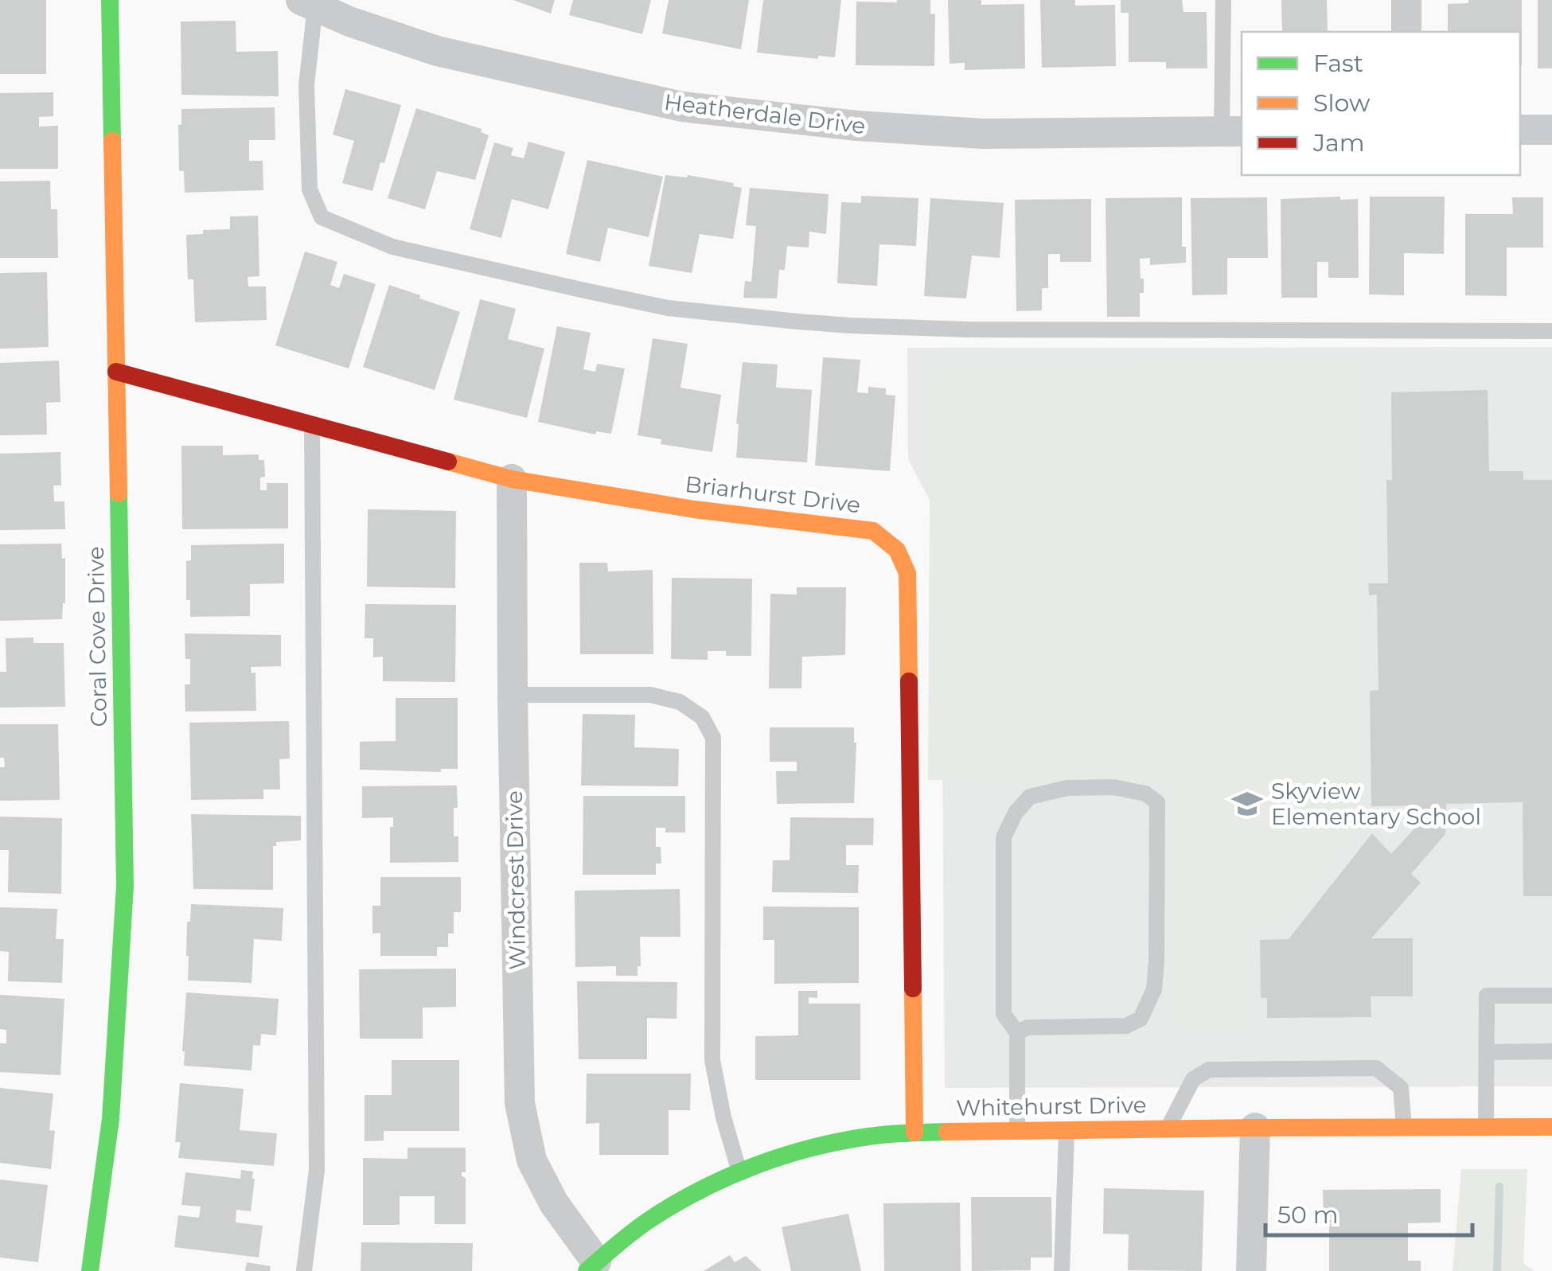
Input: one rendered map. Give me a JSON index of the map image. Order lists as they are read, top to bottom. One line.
{"streets":{"street":["Heatherdale Drive","Briarhurst Drive","Coral Cove Drive","Windcrest Drive","Whitehurst Drive"]},"crossings":[["Briarhurst Drive","Coral Cove Drive"],["Briarhurst Drive","Windcrest Drive"],["Briarhurst Drive","Whitehurst Drive"],["Windcrest Drive","Whitehurst Drive"]],"places":{"school or university":["Skyview Elementary School"]},"legend":["Fast","Slow","Jam"],"scale_bar":"50 m"}
